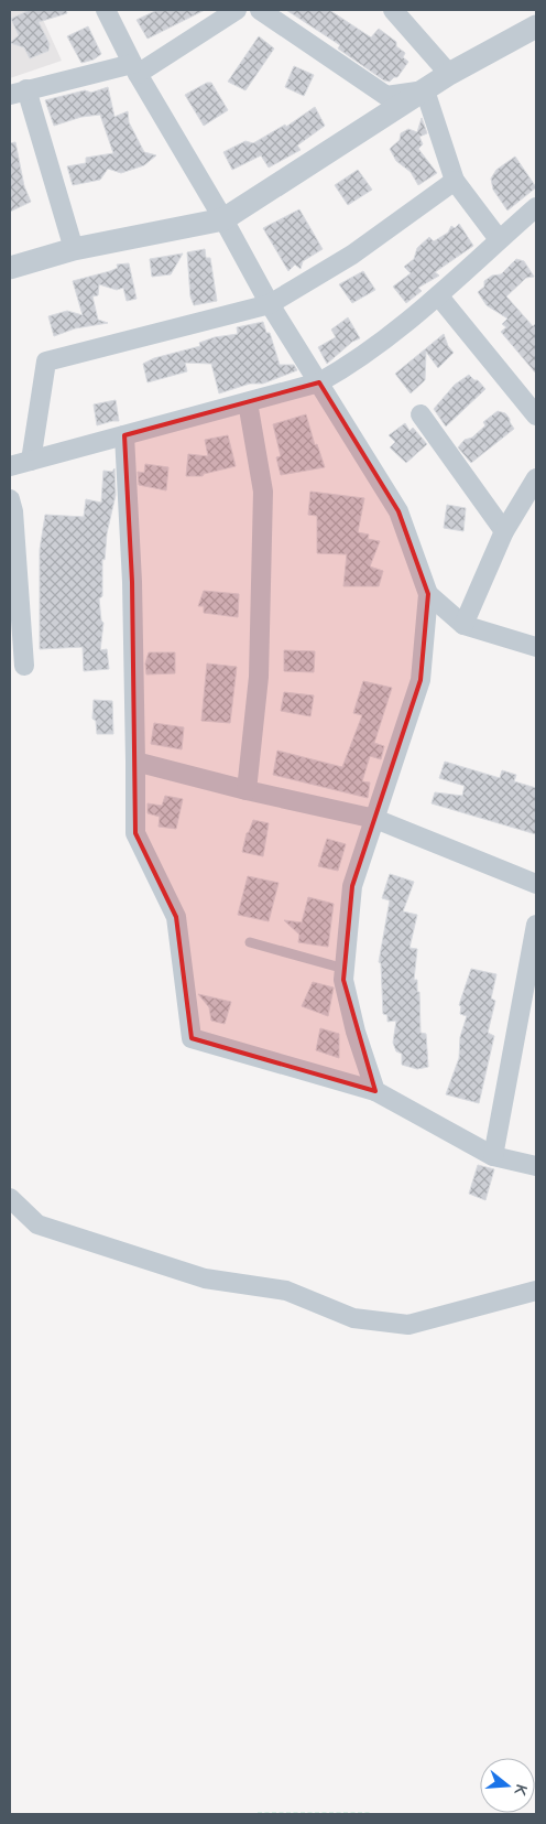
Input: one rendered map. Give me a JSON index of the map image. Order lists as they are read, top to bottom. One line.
{"north":"right"}
